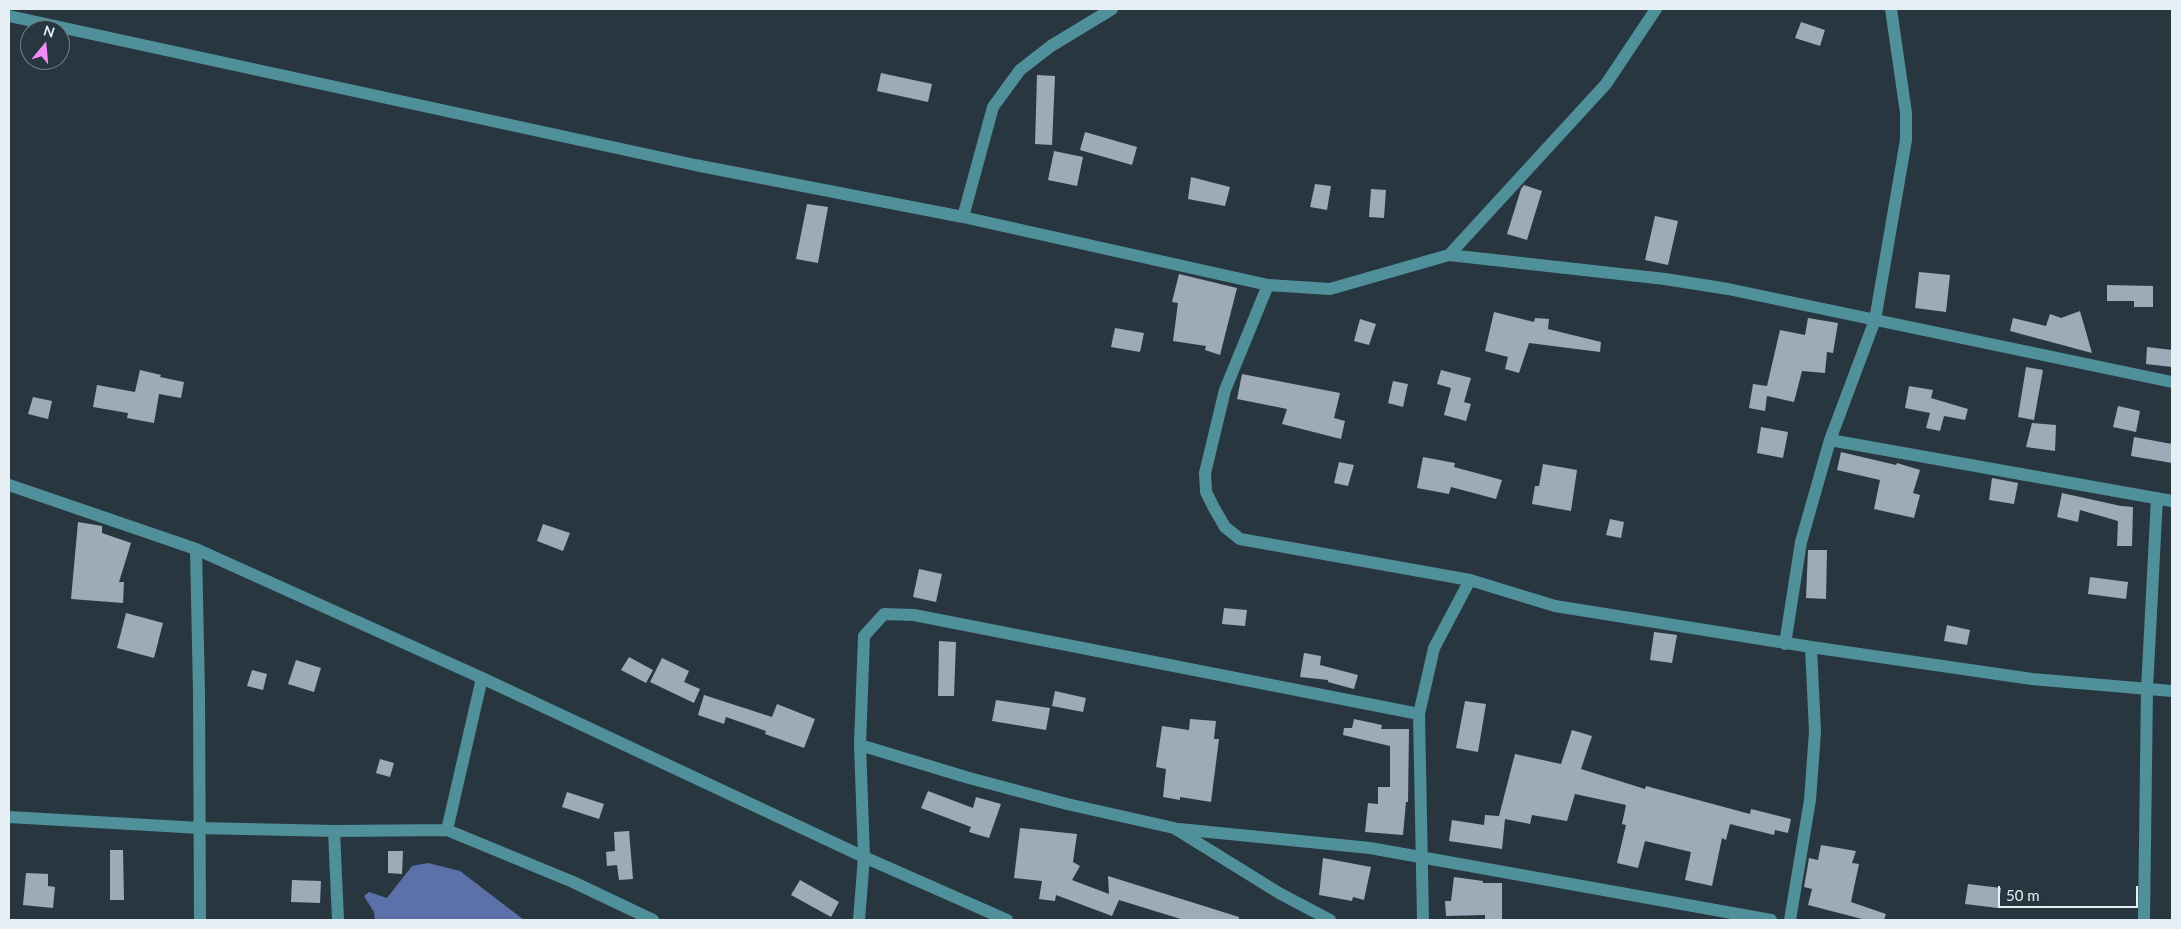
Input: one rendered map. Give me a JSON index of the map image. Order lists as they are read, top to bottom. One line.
{"scale_bar":"50 m","north":"top"}
